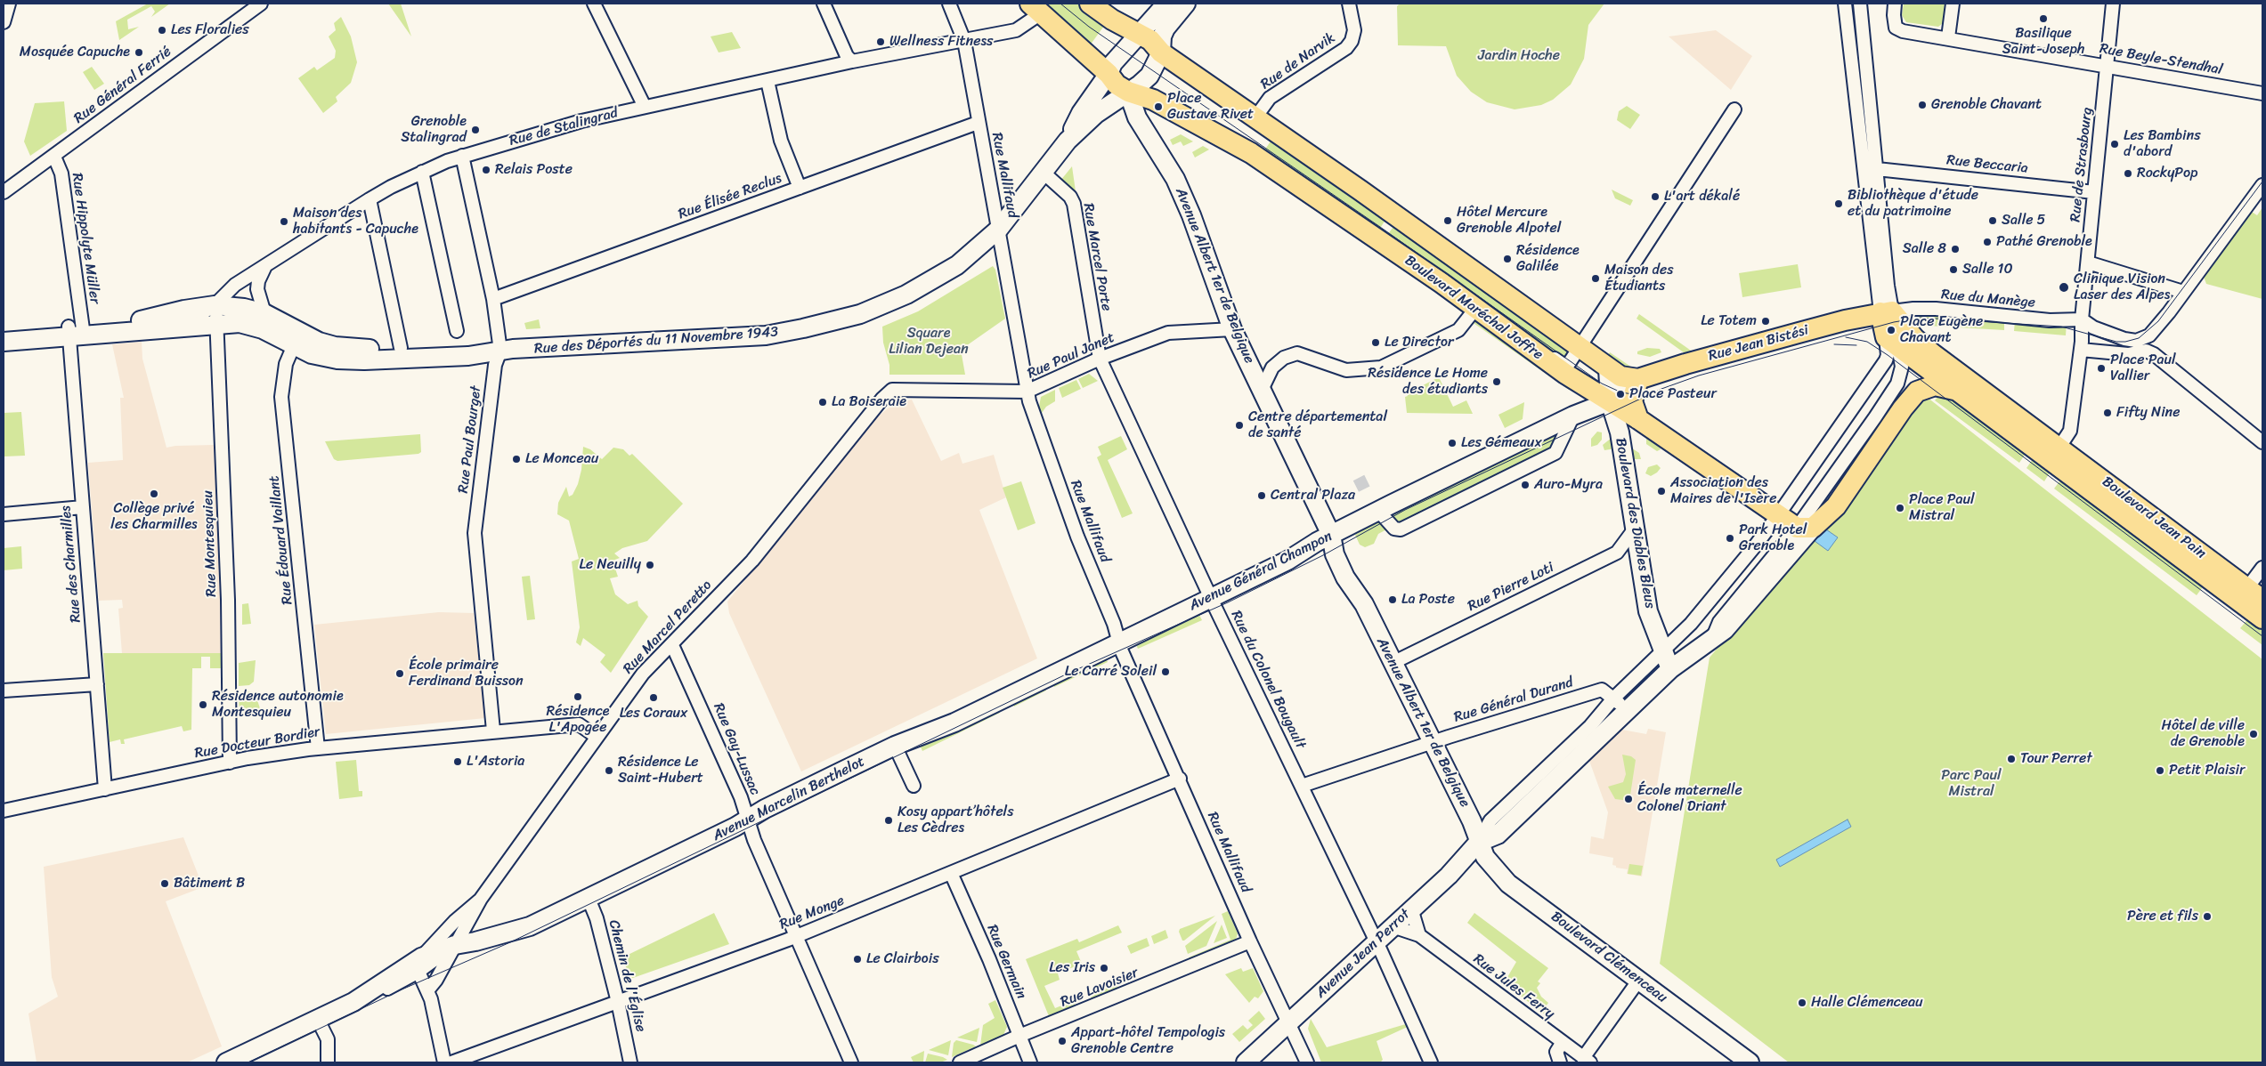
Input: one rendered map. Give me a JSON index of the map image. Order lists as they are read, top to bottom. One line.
{"streets":{"main road":["Rue de Stalingrad","Avenue Albert 1er de Belgique","Boulevard Maréchal Joffre","Rue des Déportés du 11 Novembre 1943","Rue Jean Bistési","Boulevard Jean Pain","Boulevard des Diables Bleus","Avenue Général Champon","Avenue Marcelin Berthelot","Avenue Jean Perrot","Boulevard Clémenceau"],"street":["Rue Beyle-Stendhal","Rue de Narvik","Rue Général Ferrié","Rue Beccaria","Rue de Strasbourg","Rue Mallifaud","Rue Élisée Reclus","Rue Hippolyte Müller","Rue Marcel Porte","Rue du Manège","Rue Paul Janet","Rue Paul Bourget","Rue Édouard Vaillant","Rue Montesquieu","Rue des Charmilles","Rue Pierre Loti","Rue Marcel Peretto","Rue du Colonel Bougault","Rue Général Durand","Rue Docteur Bordier","Rue Gay-Lussac","Rue Monge","Rue Germain","Chemin de l'Église","Rue Jules Ferry","Rue Lavoisier"]},"crossings":[["Rue Beyle-Stendhal","Rue de Strasbourg"],["Rue de Narvik","Boulevard Maréchal Joffre"],["Rue Général Ferrié","Rue Hippolyte Müller"],["Rue de Stalingrad","Rue Mallifaud"],["Rue de Stalingrad","Rue Hippolyte Müller"],["Rue de Stalingrad","Rue des Déportés du 11 Novembre 1943"],["Rue de Stalingrad","Rue Paul Bourget"],["Rue de Stalingrad","Rue des Charmilles"],["Rue Beccaria","Rue de Strasbourg"],["Rue de Strasbourg","Rue du Manège"],["Rue Mallifaud","Rue Élisée Reclus"],["Rue Mallifaud","Rue des Déportés du 11 Novembre 1943"],["Rue Mallifaud","Rue Paul Janet"],["Rue Mallifaud","Avenue Général Champon"],["Rue Mallifaud","Avenue Marcelin Berthelot"],["Rue Mallifaud","Rue Monge"],["Rue Mallifaud","Avenue Jean Perrot"],["Rue Mallifaud","Rue Lavoisier"],["Rue Élisée Reclus","Rue Paul Bourget"],["Rue Hippolyte Müller","Rue des Charmilles"],["Rue Marcel Porte","Rue des Déportés du 11 Novembre 1943"],["Rue Marcel Porte","Rue Paul Janet"],["Rue Marcel Porte","Rue du Colonel Bougault"],["Avenue Albert 1er de Belgique","Boulevard Maréchal Joffre"],["Avenue Albert 1er de Belgique","Rue Paul Janet"],["Avenue Albert 1er de Belgique","Avenue Général Champon"],["Avenue Albert 1er de Belgique","Rue Pierre Loti"],["Avenue Albert 1er de Belgique","Rue Général Durand"],["Avenue Albert 1er de Belgique","Avenue Jean Perrot"],["Avenue Albert 1er de Belgique","Boulevard Clémenceau"],["Rue du Manège","Rue Jean Bistési"],["Rue du Manège","Boulevard Jean Pain"],["Boulevard Maréchal Joffre","Boulevard des Diables Bleus"],["Boulevard Maréchal Joffre","Avenue Général Champon"],["Rue des Déportés du 11 Novembre 1943","Rue Paul Bourget"],["Rue des Déportés du 11 Novembre 1943","Rue Édouard Vaillant"],["Rue des Déportés du 11 Novembre 1943","Rue Montesquieu"],["Rue Jean Bistési","Boulevard Jean Pain"],["Rue Paul Janet","Rue Marcel Peretto"],["Rue Paul Janet","Rue du Colonel Bougault"],["Rue Paul Bourget","Rue Docteur Bordier"],["Boulevard des Diables Bleus","Avenue Général Champon"],["Boulevard des Diables Bleus","Rue Pierre Loti"],["Boulevard des Diables Bleus","Avenue Jean Perrot"],["Rue Édouard Vaillant","Rue Docteur Bordier"],["Rue Montesquieu","Rue Docteur Bordier"],["Rue des Charmilles","Rue Docteur Bordier"],["Avenue Général Champon","Rue du Colonel Bougault"],["Avenue Général Champon","Avenue Marcelin Berthelot"],["Rue Marcel Peretto","Rue Docteur Bordier"],["Rue Marcel Peretto","Rue Gay-Lussac"],["Rue Marcel Peretto","Avenue Marcelin Berthelot"],["Rue du Colonel Bougault","Rue Général Durand"],["Rue du Colonel Bougault","Avenue Jean Perrot"],["Rue Général Durand","Avenue Jean Perrot"],["Rue Gay-Lussac","Avenue Marcelin Berthelot"],["Rue Gay-Lussac","Rue Monge"],["Avenue Marcelin Berthelot","Chemin de l'Église"],["Rue Monge","Rue Germain"],["Rue Monge","Chemin de l'Église"],["Avenue Jean Perrot","Boulevard Clémenceau"],["Avenue Jean Perrot","Rue Jules Ferry"],["Rue Germain","Rue Lavoisier"]],"parks":["Jardin Hoche","Square Lilian Dejean","Parc Paul Mistral"],"places":["Basilique Saint-Joseph","Les Floralies","Wellness Fitness","Mosquée Capuche","Grenoble Chavant","Place Gustave Rivet","Grenoble Stalingrad","Les Bambins d'abord","Relais Poste","RockyPop","L'art dékalé","Bibliothèque d'étude et du patrimoine","Hôtel Mercure Grenoble Alpotel","Salle 5","Maison des habitants - Capuche","Pathé Grenoble","Salle 8","Résidence Galilée","Salle 10","Maison des Étudiants","Clinique Vision Laser des Alpes","Le Totem","Place Eugène Chavant","Le Director","Place Paul Vallier","Résidence Le Home des étudiants","Place Pasteur","La Boiseraie","Fifty Nine","Centre départemental de santé","Les Gémeaux","Le Monceau","Auro-Myra","Association des Maires de l'Isère","Collège privé les Charmilles","Central Plaza","Place Paul Mistral","Park Hotel Grenoble","Le Neuilly","La Poste","Le Carré Soleil","École primaire Ferdinand Buisson","Résidence L'Apogée","Les Coraux","Résidence autonomie Montesquieu","Hôtel de ville de Grenoble","Tour Perret","L'Astoria","Résidence Le Saint-Hubert","Petit Plaisir","École maternelle Colonel Driant","Kosy appart’hôtels Les Cèdres","Bâtiment B","Père et fils","Le Clairbois","Les Iris","Halle Clémenceau","Appart-hôtel Tempologis Grenoble Centre"]}
